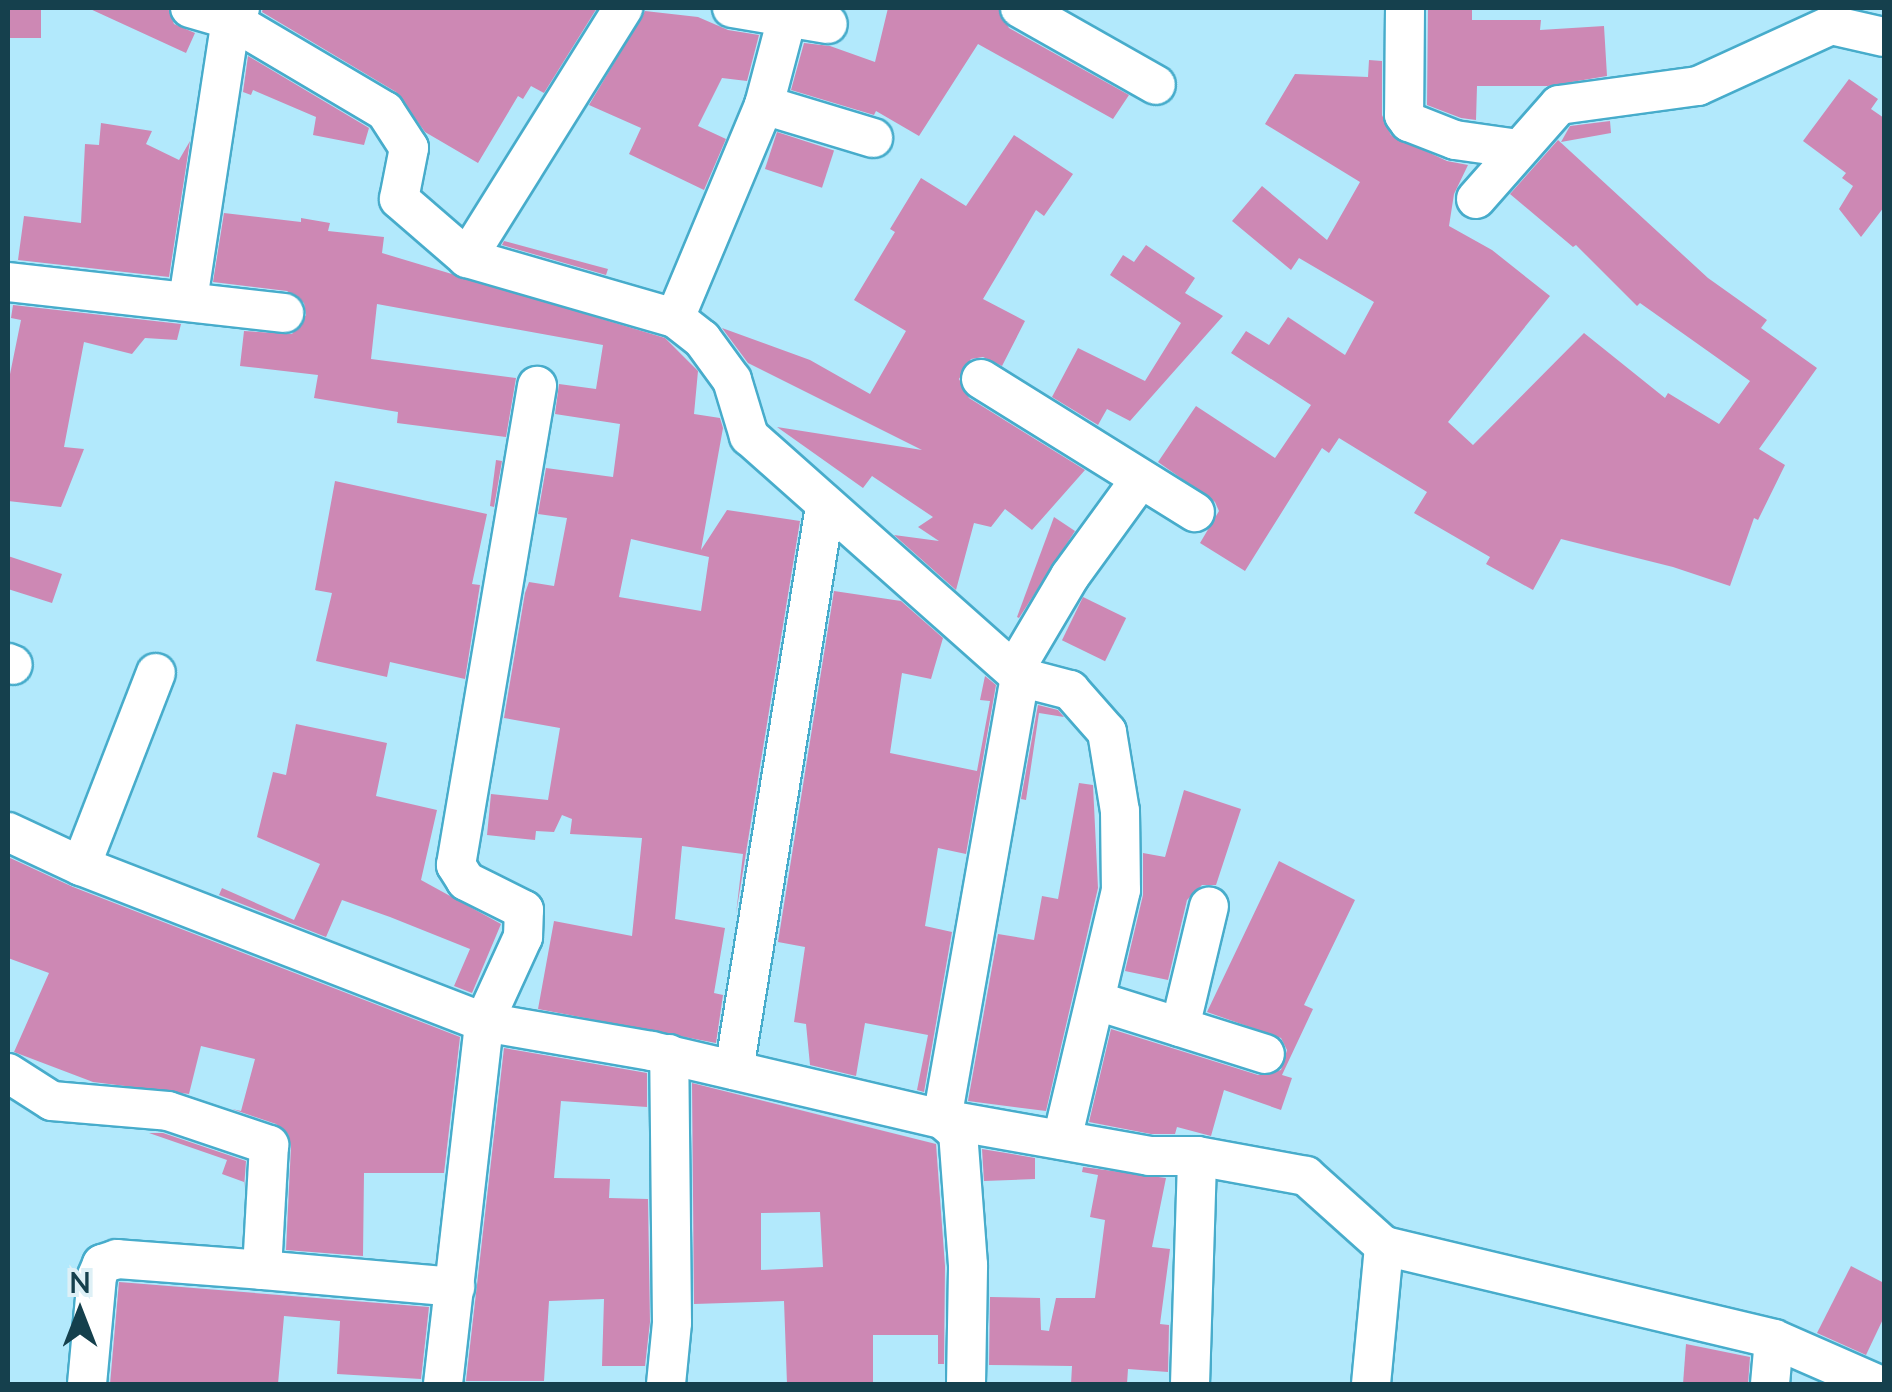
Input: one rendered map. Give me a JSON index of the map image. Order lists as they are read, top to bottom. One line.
{"north":"top"}
